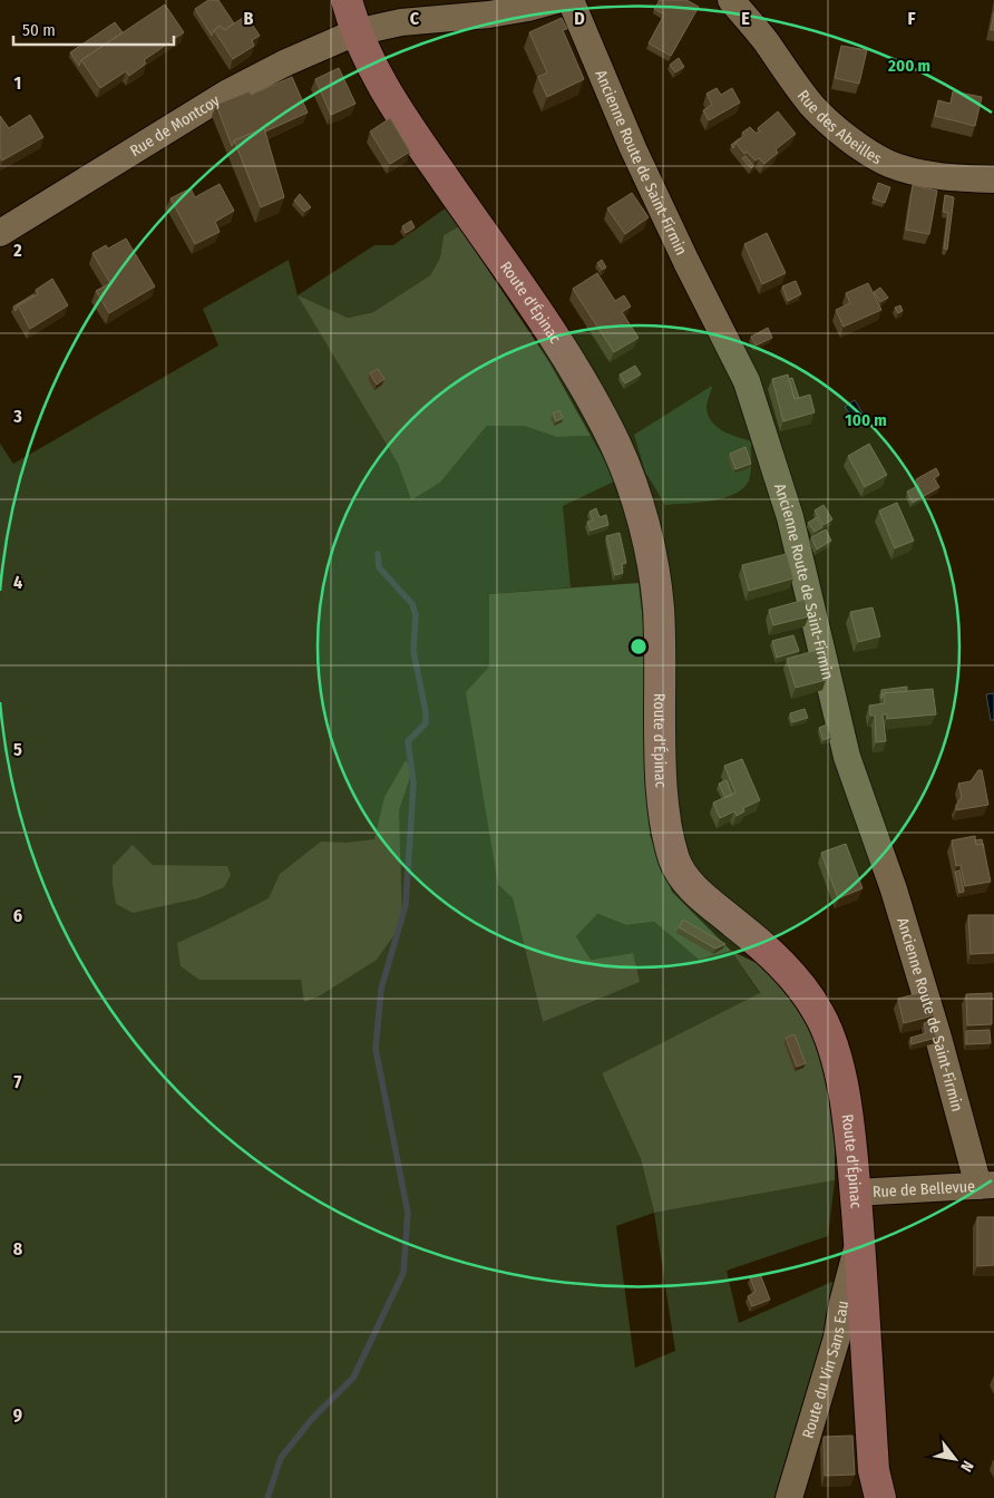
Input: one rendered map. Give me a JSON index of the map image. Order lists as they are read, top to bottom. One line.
{"streets":{"main road":["Route d'Épinac"],"street":["Rue des Abeilles","Rue de Montcoy","Ancienne Route de Saint-Firmin","Rue de Bellevue","Route du Vin Sans Eau"]},"crossings":[["Rue de Montcoy","Route d'Épinac"],["Ancienne Route de Saint-Firmin","Rue de Bellevue"],["Route d'Épinac","Rue de Bellevue"],["Route d'Épinac","Route du Vin Sans Eau"]],"scale_bar":"50 m","north":"bottom right","grid":{"columns":["B","C","D","E","F"],"rows":["1","2","3","4","5","6","7","8","9"]},"rings":["200 m","100 m"]}
